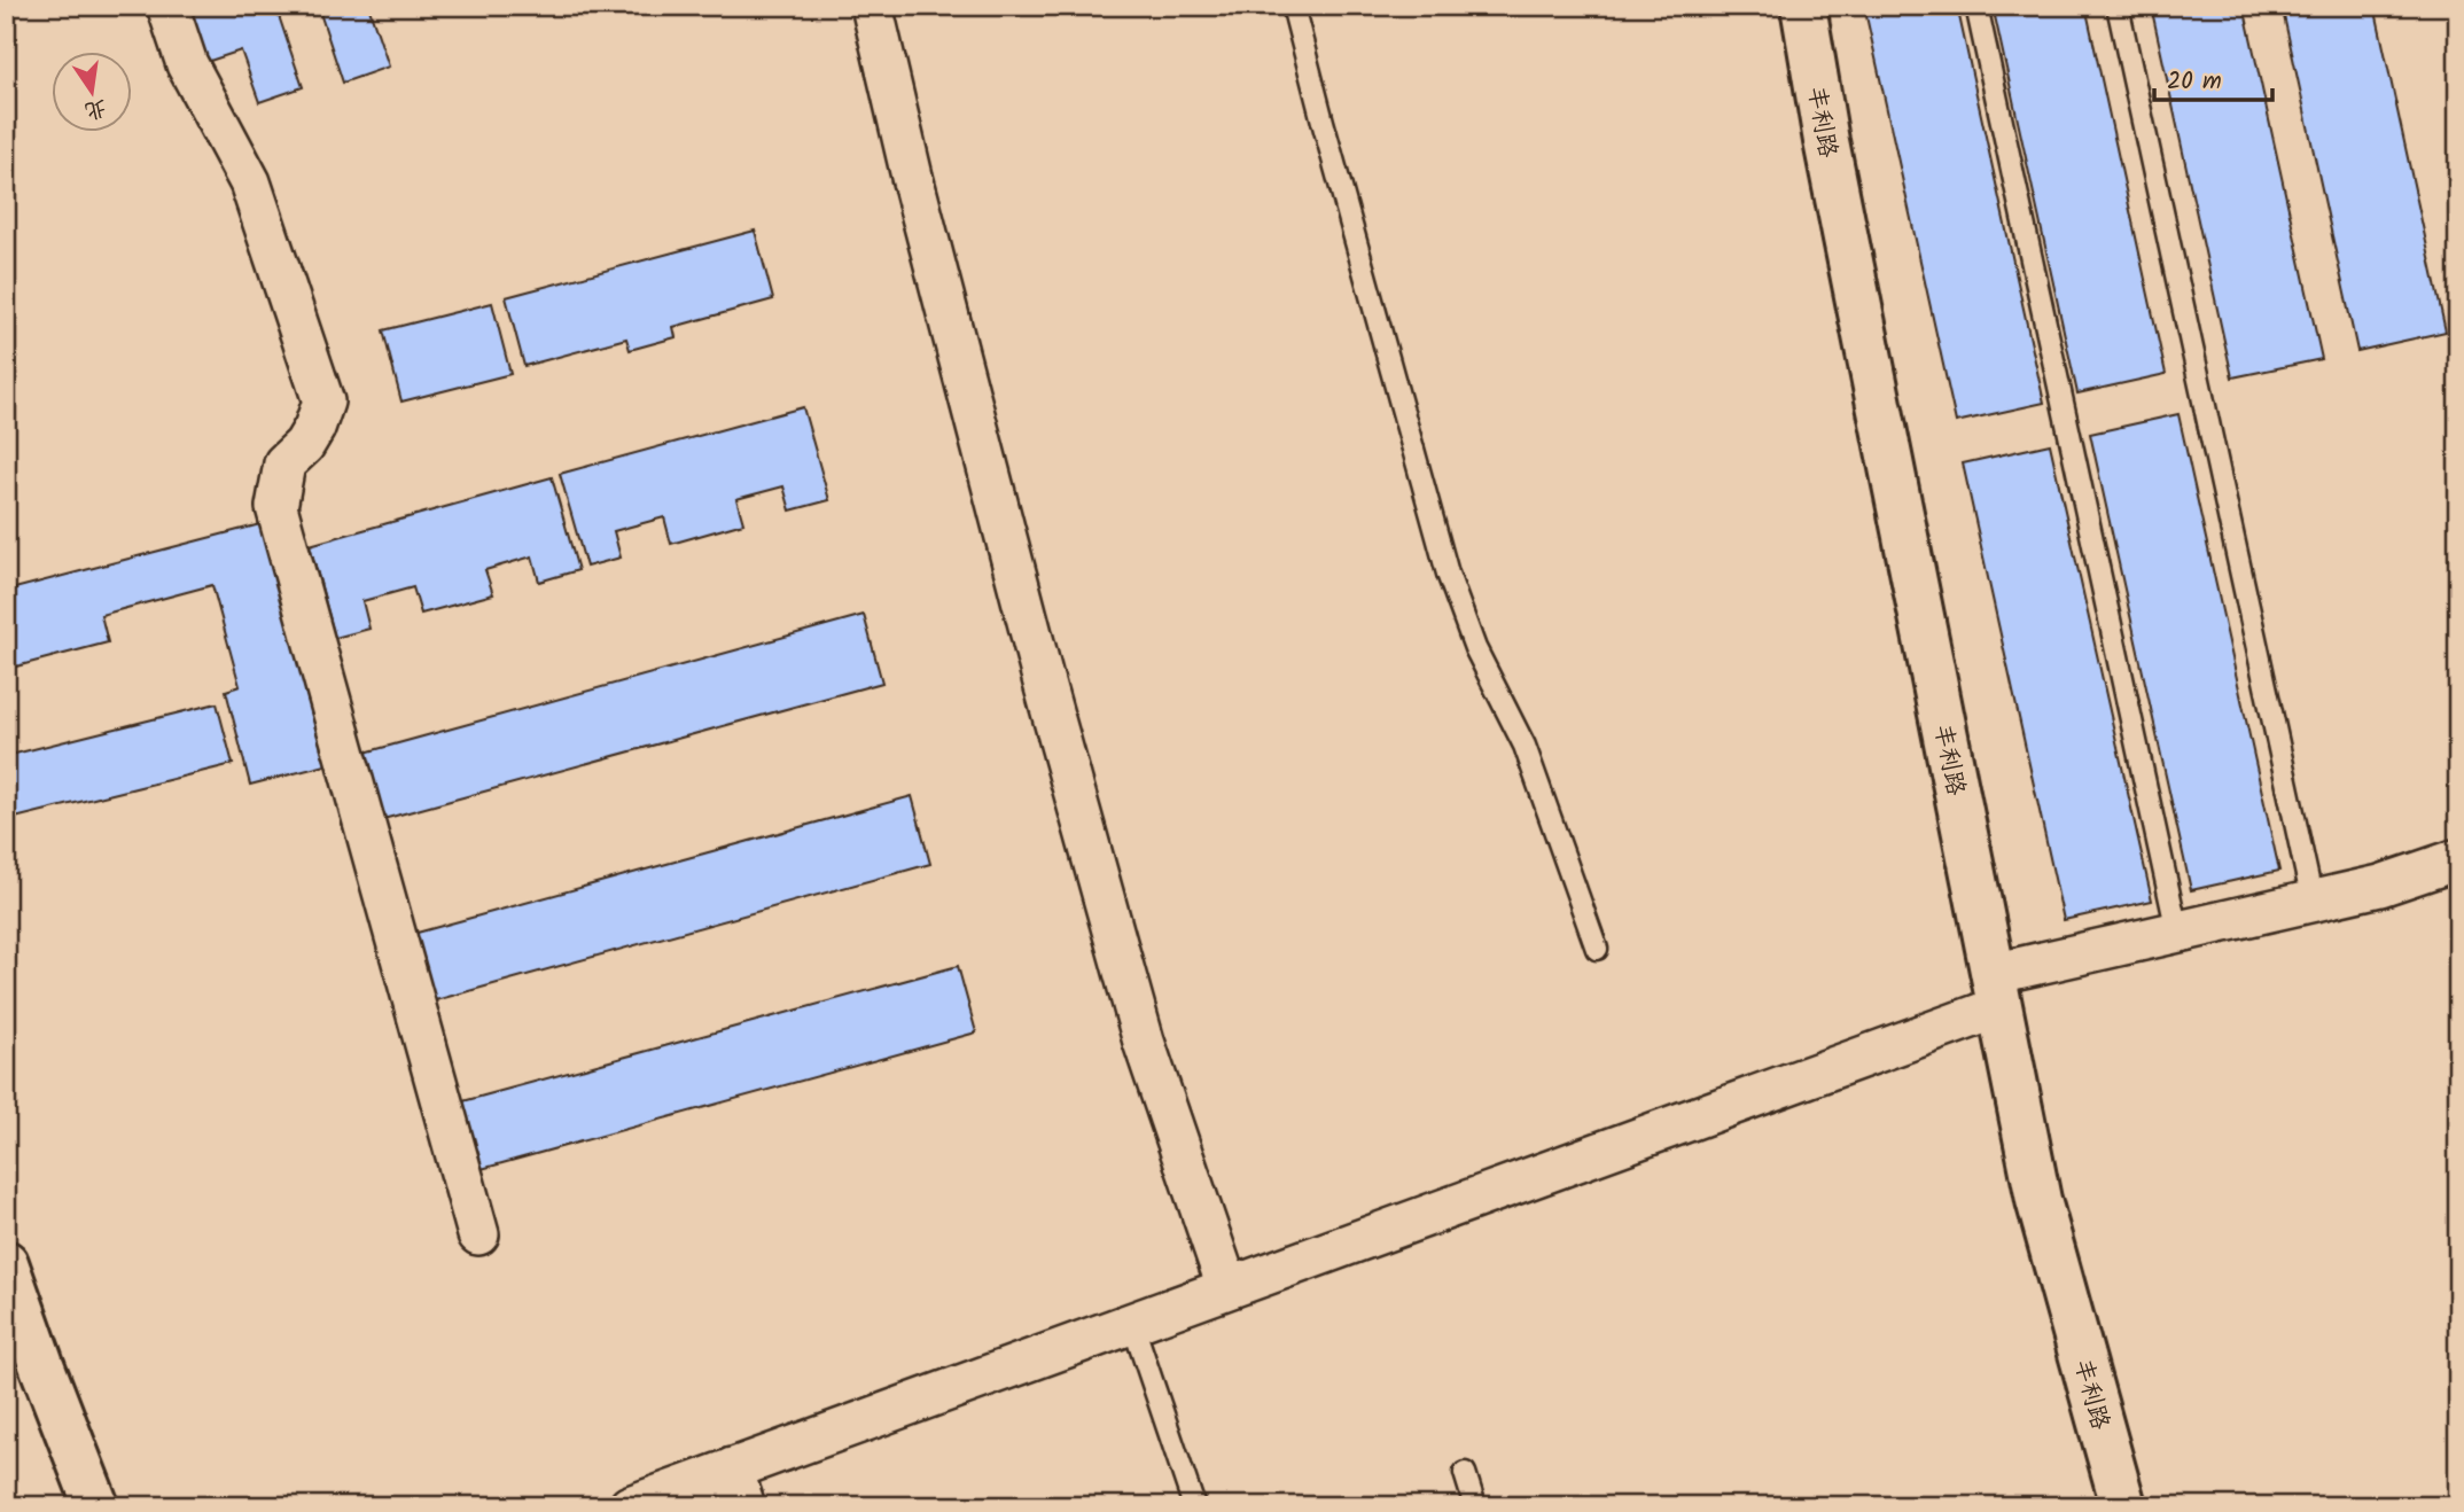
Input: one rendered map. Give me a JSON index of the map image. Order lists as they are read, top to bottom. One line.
{"streets":{"main road":["丰利路"]},"scale_bar":"20 m","north":"bottom"}
